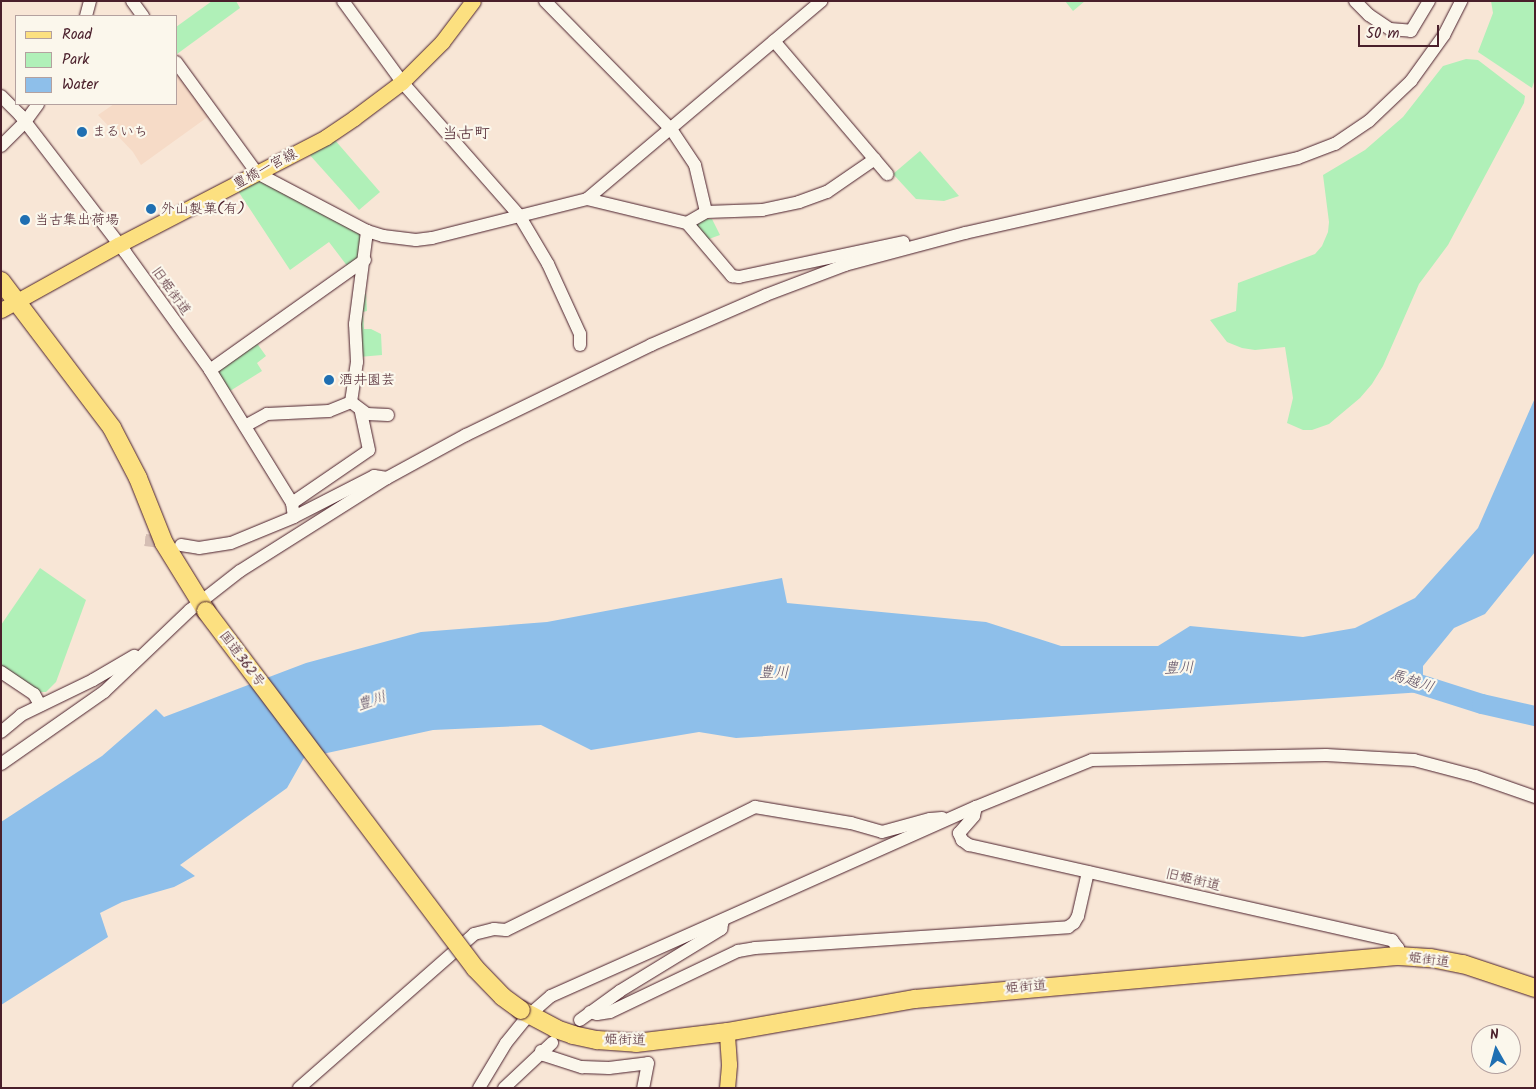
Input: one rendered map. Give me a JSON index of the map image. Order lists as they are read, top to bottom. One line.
{"streets":{"highway":["国道362号","姫街道"],"main road":["豊橋一宮線"],"street":["旧姫街道"]},"crossings":[["豊橋一宮線","旧姫街道"],["豊橋一宮線","国道362号"],["旧姫街道","姫街道"],["国道362号","姫街道"]],"districts":["当古町"],"water":["豊川","馬越川"],"places":["まるいち","外山製菓(有)","当古集出荷場","酒井園芸"],"legend":["Road","Park","Water"],"scale_bar":"50 m","north":"top"}
